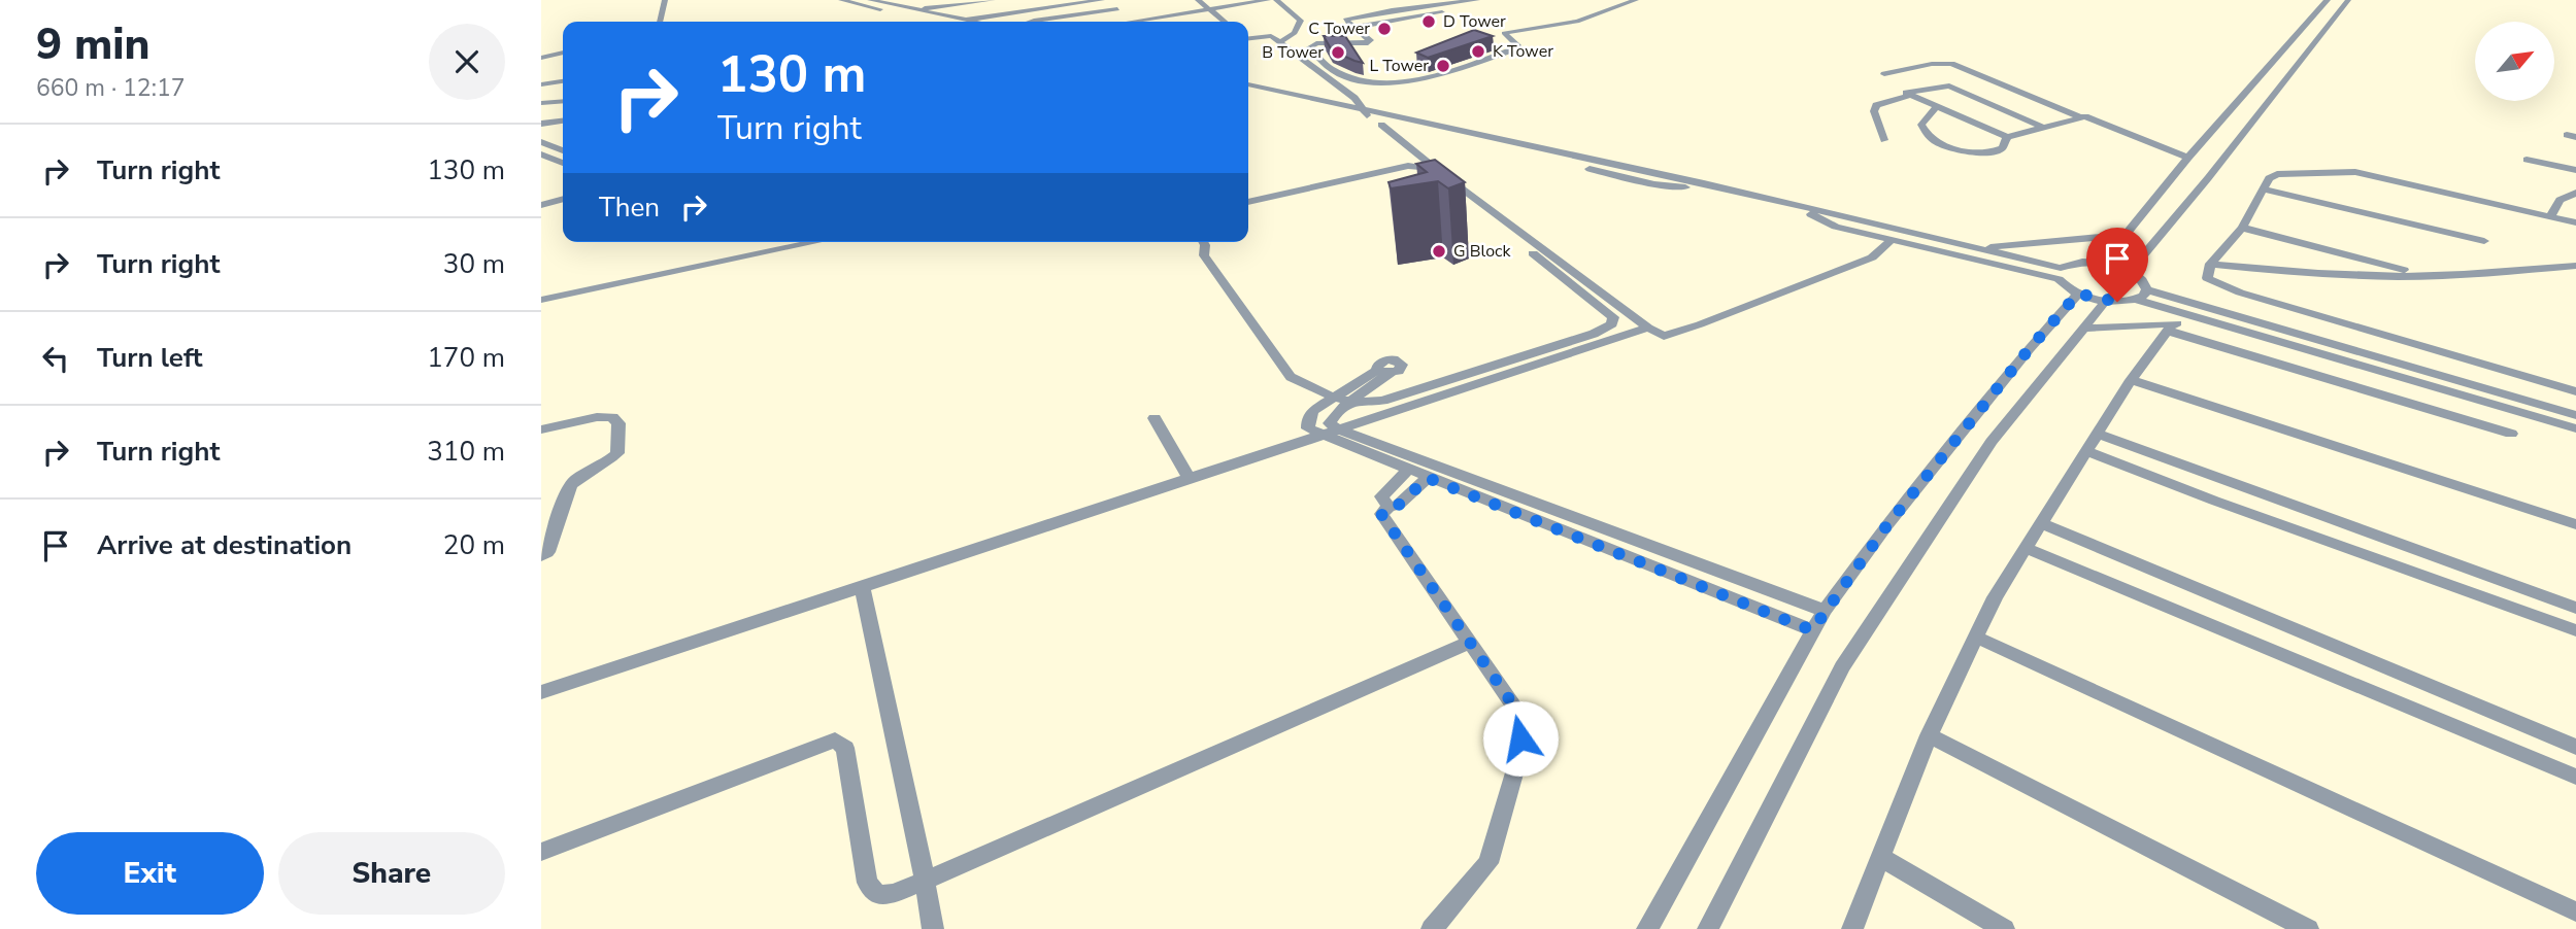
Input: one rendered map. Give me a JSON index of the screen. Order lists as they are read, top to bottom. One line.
{"places":["D Tower","C Tower","K Tower","B Tower","L Tower","G Block"],"north":"top right","page":{"heading":["9 min","660 m · 12:17"],"turn":["130 m","Turn right"],"list":[{"name":"Turn right","value":"130 m"},{"name":"Turn right","value":"30 m"},{"name":"Turn left","value":"170 m"},{"name":"Turn right","value":"310 m"},{"name":"Arrive at destination","value":"20 m"}],"then":"Then","buttons":["Exit","Share"]}}
